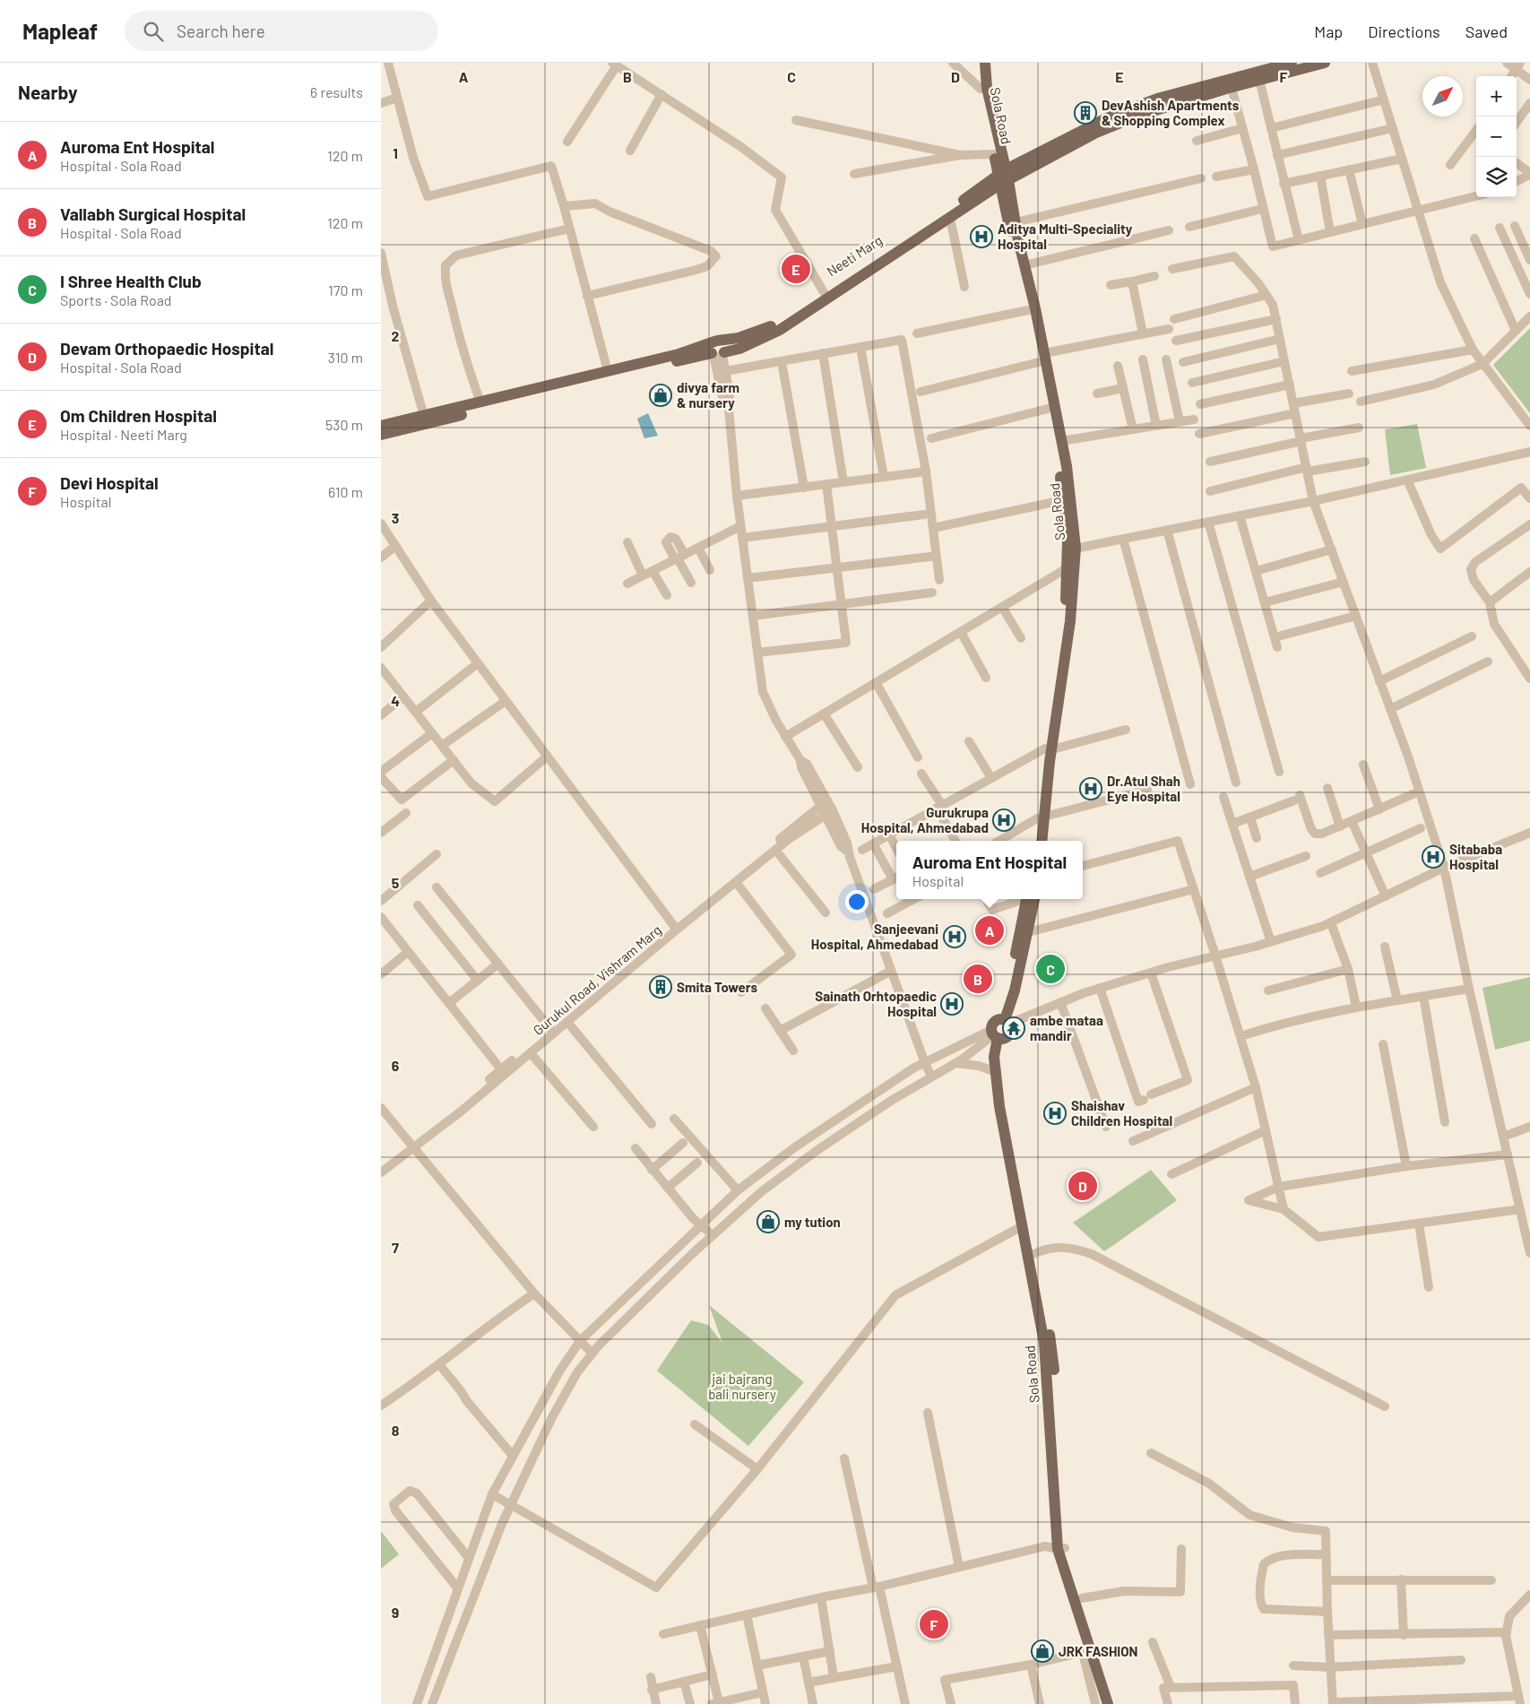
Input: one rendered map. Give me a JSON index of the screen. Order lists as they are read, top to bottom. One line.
{"streets":{"main road":["Sola Road","Neeti Marg"],"street":["Gurukul Road, Vishram Marg"]},"crossings":[["Sola Road","Neeti Marg"]],"parks":["jai bajrang bali nursery"],"places":{"building":["DevAshish Apartments & Shopping Complex","Smita Towers"],"hospital":["Aditya Multi-Speciality Hospital","Dr.Atul Shah Eye Hospital","Gurukrupa Hospital, Ahmedabad","Sitababa Hospital","Sanjeevani Hospital, Ahmedabad","Sainath Orhtopaedic Hospital","Shaishav Children Hospital"],"shop":["divya farm & nursery","my tution","JRK FASHION"],"temple":["ambe mataa mandir"]},"north":"top right","page":{"header":"Mapleaf","search":"Search here","nav":["Map","Directions","Saved"],"heading":["Nearby","6 results"],"map_buttons":["+","−"],"list":[{"mark":"A","name":"Auroma Ent Hospital","note":"Hospital · Sola Road","value":"120 m"},{"mark":"B","name":"Vallabh Surgical Hospital","note":"Hospital · Sola Road","value":"120 m"},{"mark":"C","name":"I Shree Health Club","note":"Sports · Sola Road","value":"170 m"},{"mark":"D","name":"Devam Orthopaedic Hospital","note":"Hospital · Sola Road","value":"310 m"},{"mark":"E","name":"Om Children Hospital","note":"Hospital · Neeti Marg","value":"530 m"},{"mark":"F","name":"Devi Hospital","note":"Hospital","value":"610 m"}],"pins":["E","A","C","B","D","F"],"popup":["Auroma Ent Hospital","Hospital"]},"grid":{"columns":["A","B","C","D","E","F"],"rows":["1","2","3","4","5","6","7","8","9"]}}
